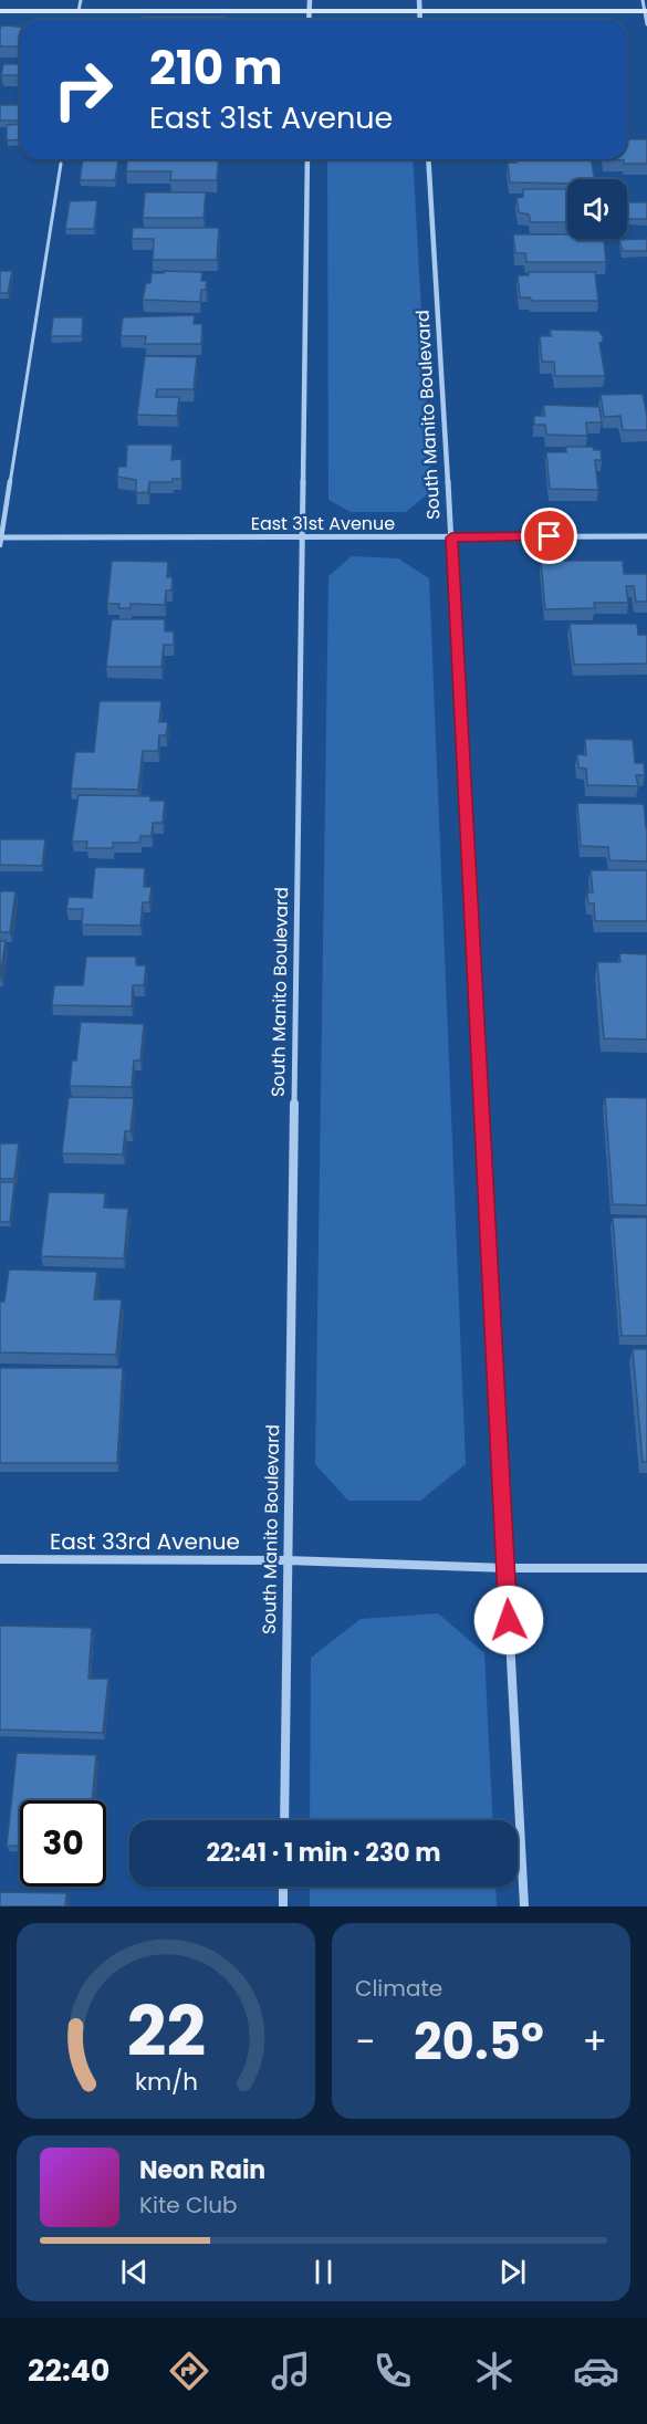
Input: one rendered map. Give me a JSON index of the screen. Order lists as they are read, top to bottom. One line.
{"streets":{"street":["South Manito Boulevard","East 31st Avenue","East 33rd Avenue"]},"crossings":[["South Manito Boulevard","East 31st Avenue"],["South Manito Boulevard","East 33rd Avenue"]],"page":{"turn":["210 m","East 31st Avenue"],"limit":"30","trip":"22:41 · 1 min · 230 m","tile":"Climate","heat":["−","20.5°","+"],"song":["Neon Rain","Kite Club"],"tabs":"22:40","gauge":["22","km/h"]}}
